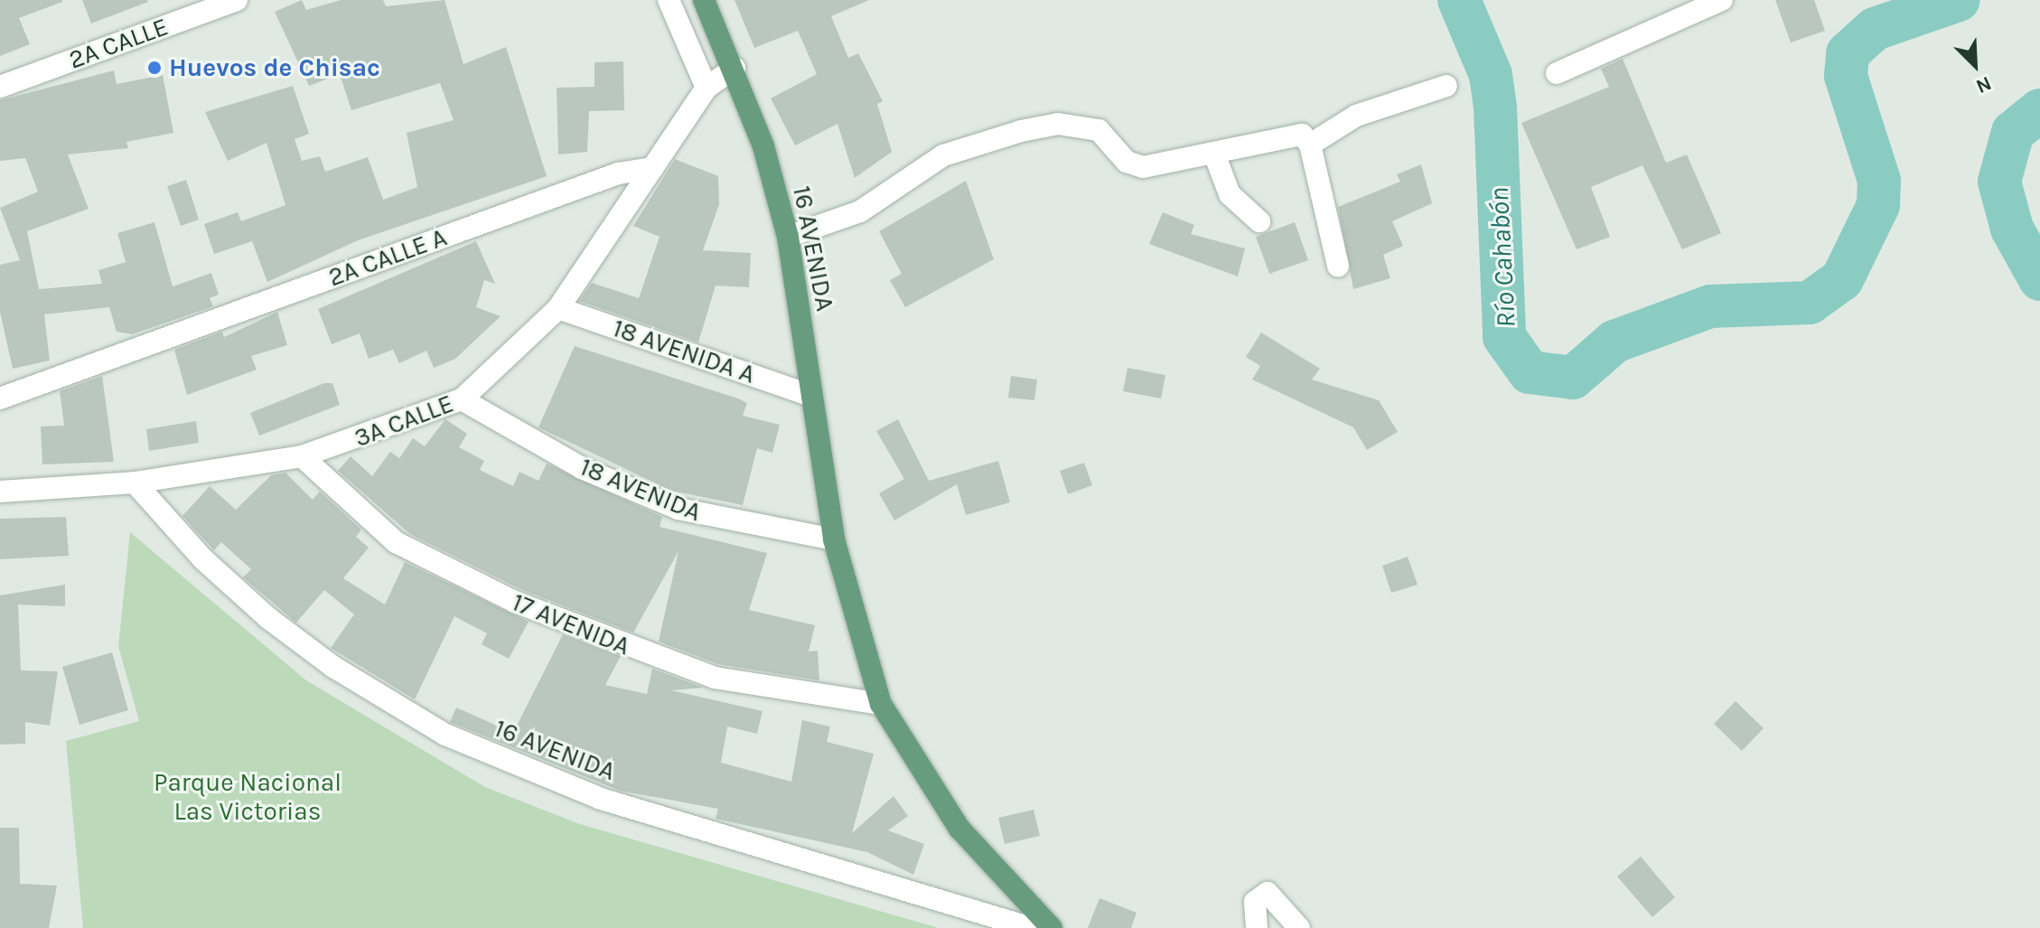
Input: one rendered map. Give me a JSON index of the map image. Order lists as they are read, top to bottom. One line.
{"streets":{"main road":["16 AVENIDA"],"street":["2A CALLE","2A CALLE A","18 AVENIDA A","3A CALLE","18 AVENIDA","17 AVENIDA"]},"crossings":[["16 AVENIDA","18 AVENIDA A"],["16 AVENIDA","3A CALLE"],["16 AVENIDA","18 AVENIDA"],["16 AVENIDA","17 AVENIDA"],["2A CALLE A","3A CALLE"],["18 AVENIDA A","3A CALLE"],["3A CALLE","18 AVENIDA"],["3A CALLE","17 AVENIDA"]],"water":["Río Cahabón"],"parks":["Parque Nacional Las Victorias"],"places":["Huevos de Chisac"],"north":"bottom right"}
